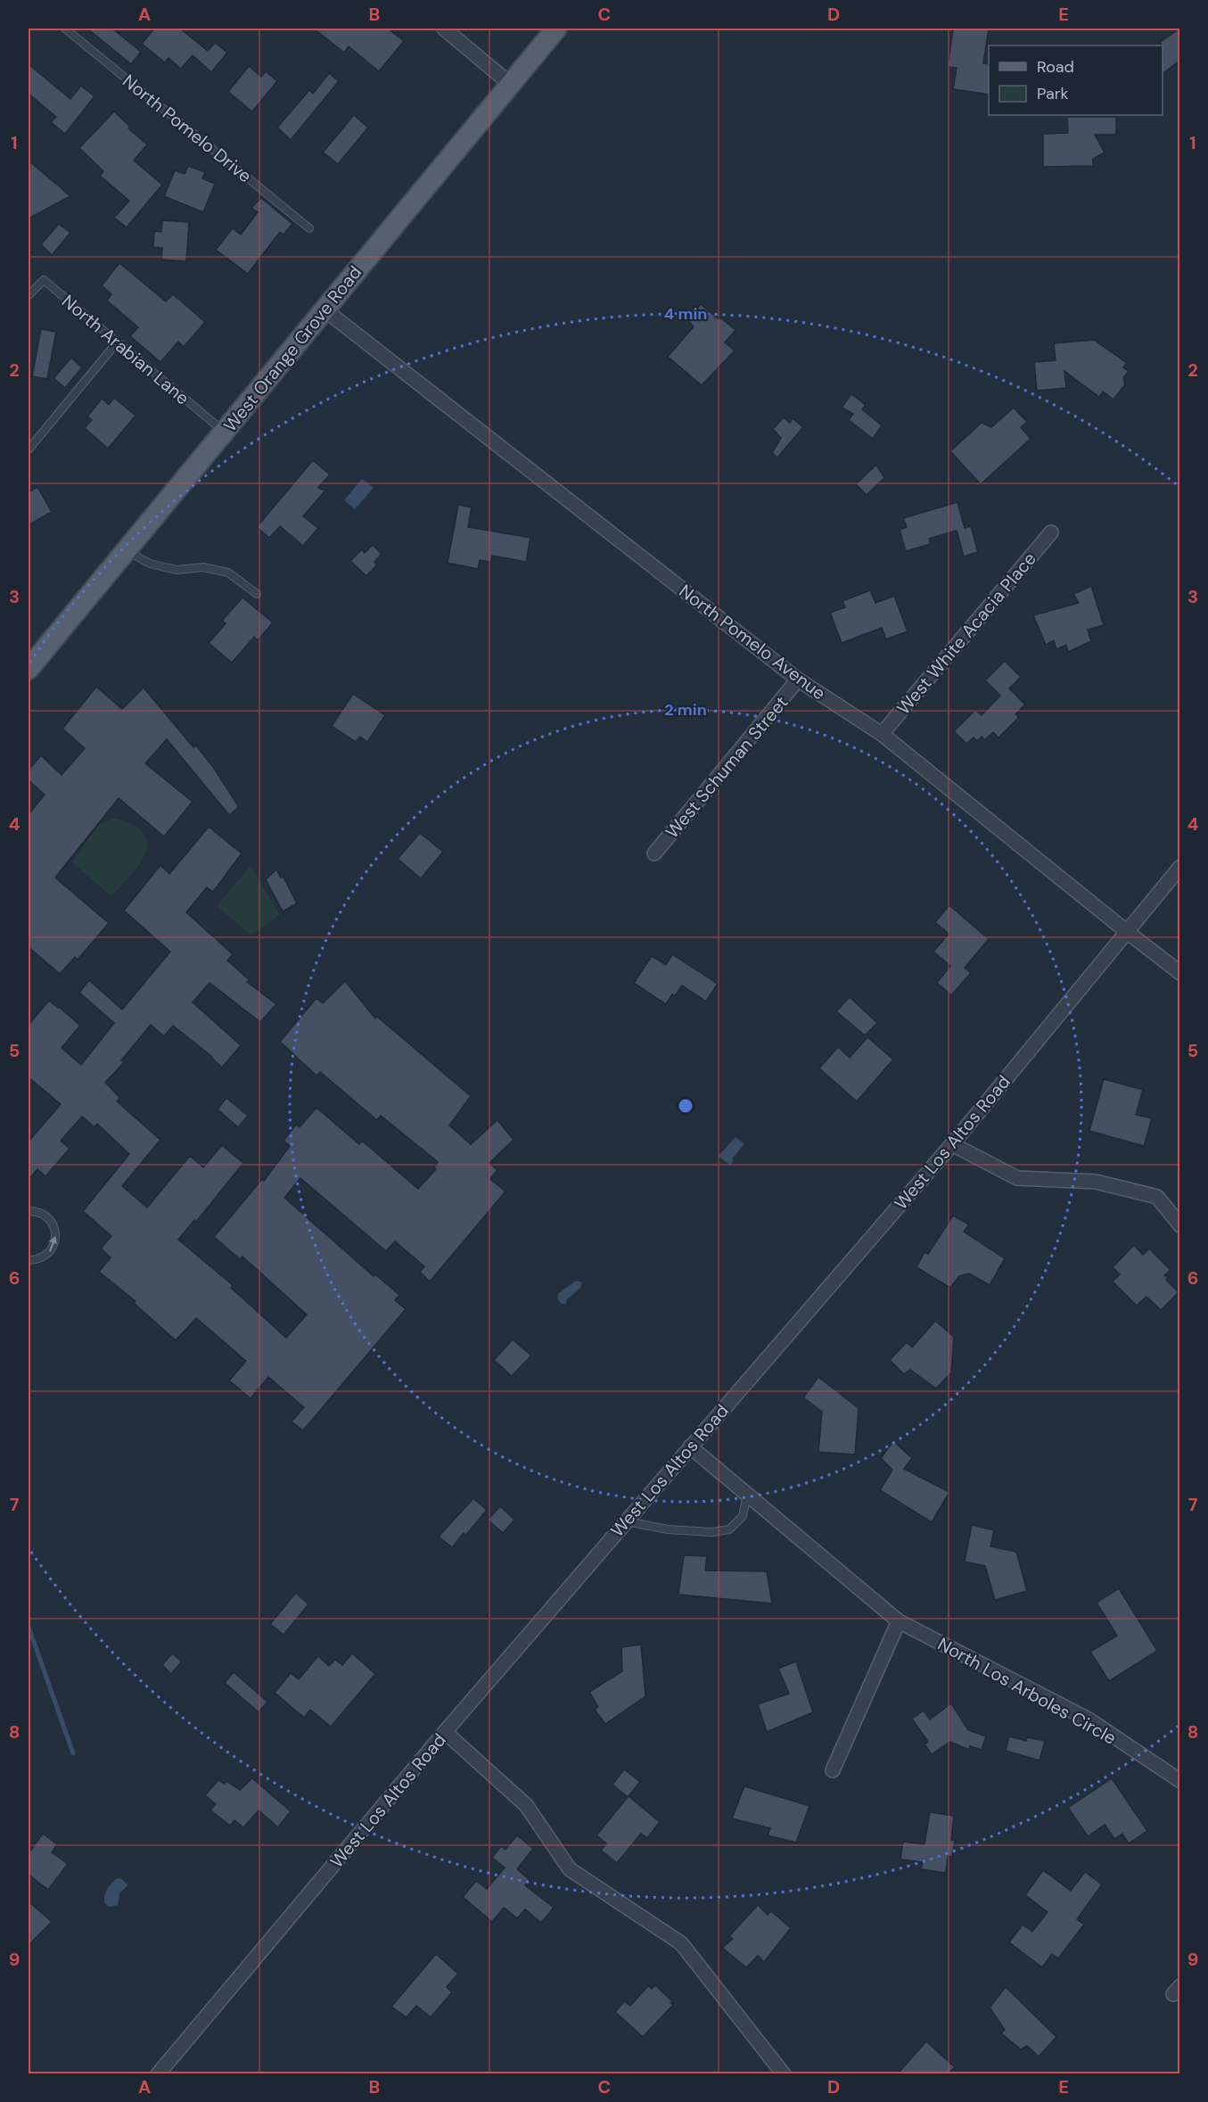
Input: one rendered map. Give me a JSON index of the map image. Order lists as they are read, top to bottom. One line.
{"streets":{"main road":["West Orange Grove Road"],"street":["West White Acacia Place","North Pomelo Avenue","West Schuman Street","West Los Altos Road","North Los Arboles Circle"],"lane":["North Pomelo Drive","North Arabian Lane"]},"crossings":[["West Orange Grove Road","North Arabian Lane"],["West Orange Grove Road","North Pomelo Avenue"],["West White Acacia Place","North Pomelo Avenue"],["North Pomelo Avenue","West Schuman Street"],["North Pomelo Avenue","West Los Altos Road"],["West Los Altos Road","North Los Arboles Circle"]],"legend":["Road","Park"],"grid":{"columns":["A","B","C","D","E"],"rows":["1","2","3","4","5","6","7","8","9"]},"rings":["4 min","2 min"]}
